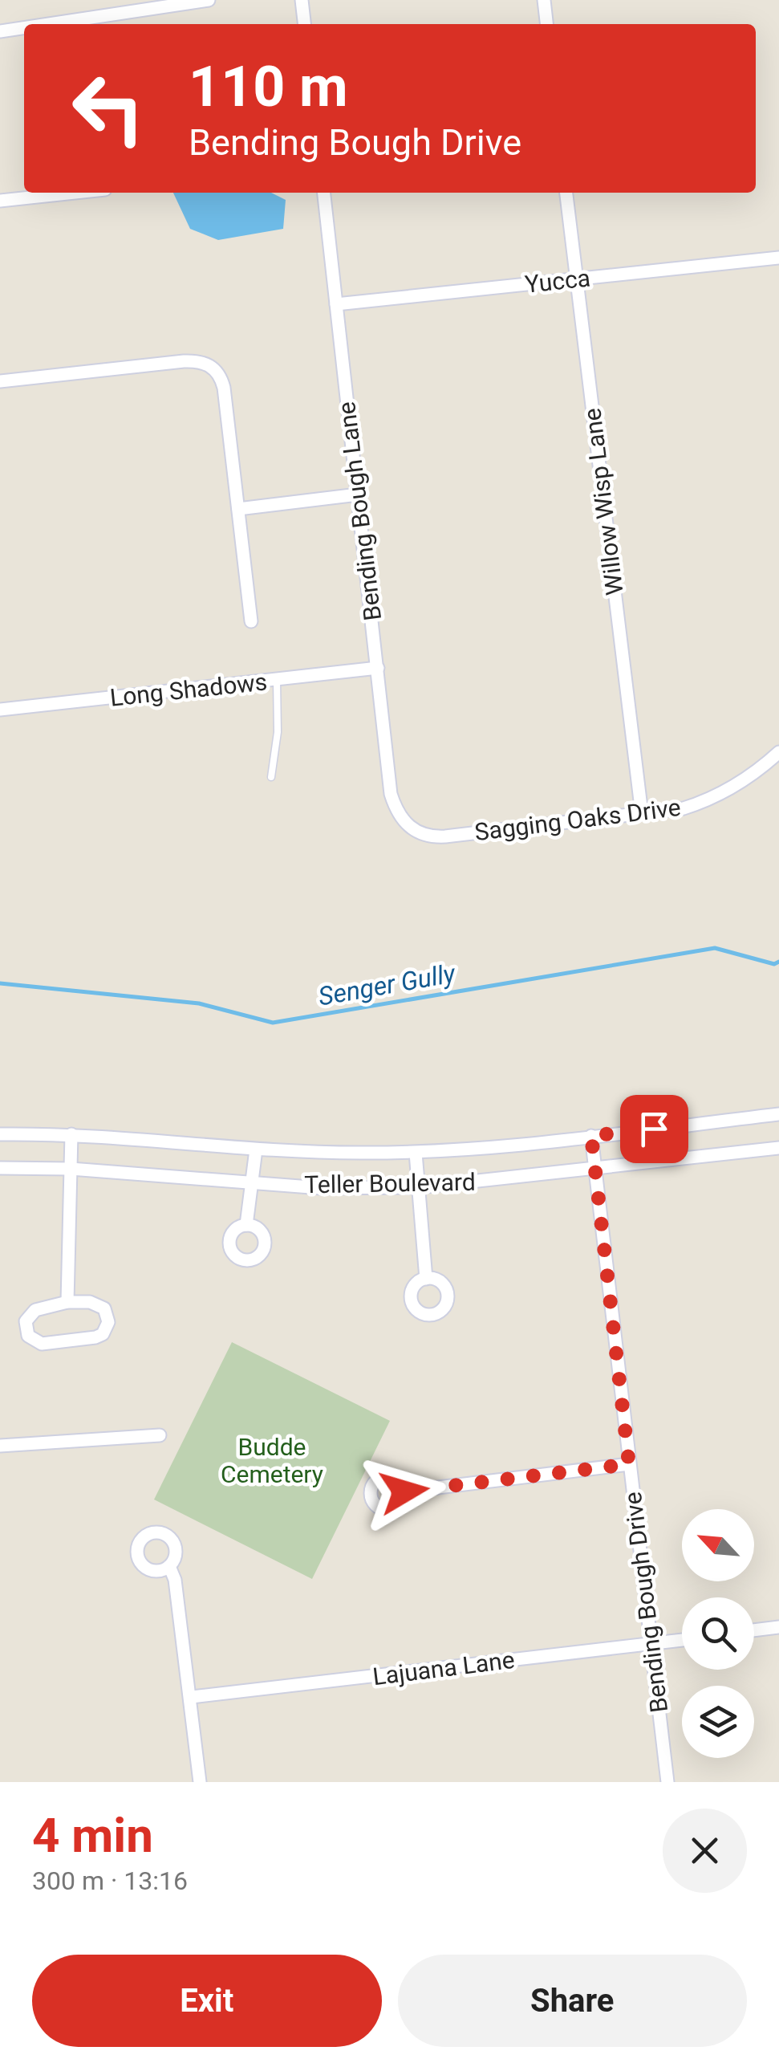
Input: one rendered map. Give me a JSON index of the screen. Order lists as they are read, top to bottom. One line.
{"streets":{"street":["Yucca","Willow Wisp Lane","Bending Bough Lane","Long Shadows","Sagging Oaks Drive","Teller Boulevard","Bending Bough Drive","Lajuana Lane"]},"crossings":[["Yucca","Willow Wisp Lane"],["Yucca","Bending Bough Lane"],["Willow Wisp Lane","Sagging Oaks Drive"],["Bending Bough Lane","Long Shadows"],["Bending Bough Lane","Sagging Oaks Drive"],["Teller Boulevard","Bending Bough Drive"],["Bending Bough Drive","Lajuana Lane"]],"water":["Senger Gully"],"parks":["Budde Cemetery"],"north":"top left","page":{"turn":["110 m","Bending Bough Drive"],"heading":["4 min","300 m · 13:16"],"buttons":["Exit","Share"]}}
